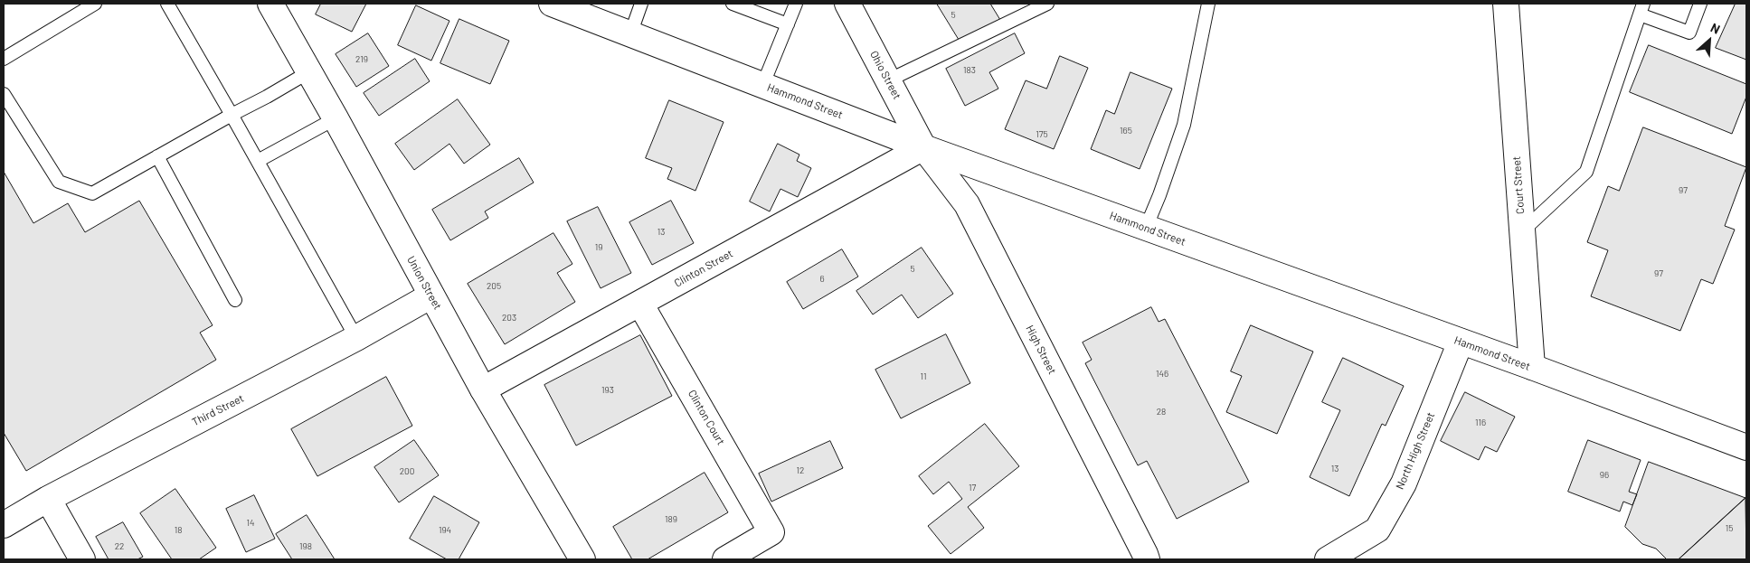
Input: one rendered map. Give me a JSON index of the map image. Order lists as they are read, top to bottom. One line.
{"streets":{"street":["Ohio Street","Hammond Street","Court Street","Clinton Street","Union Street","High Street","Third Street","Clinton Court","North High Street"]},"crossings":[["Ohio Street","Hammond Street"],["Ohio Street","Clinton Street"],["Ohio Street","High Street"],["Hammond Street","Court Street"],["Hammond Street","Clinton Street"],["Hammond Street","High Street"],["Hammond Street","North High Street"],["Clinton Street","Union Street"],["Clinton Street","High Street"],["Clinton Street","Clinton Court"],["Union Street","Third Street"]],"house_numbers":["5","219","183","165","175","97","13","19","5","97","6","205","203","146","11","193","28","116","13","12","200","96","17","189","14","15","18","194","22","198"],"north":"top right"}
